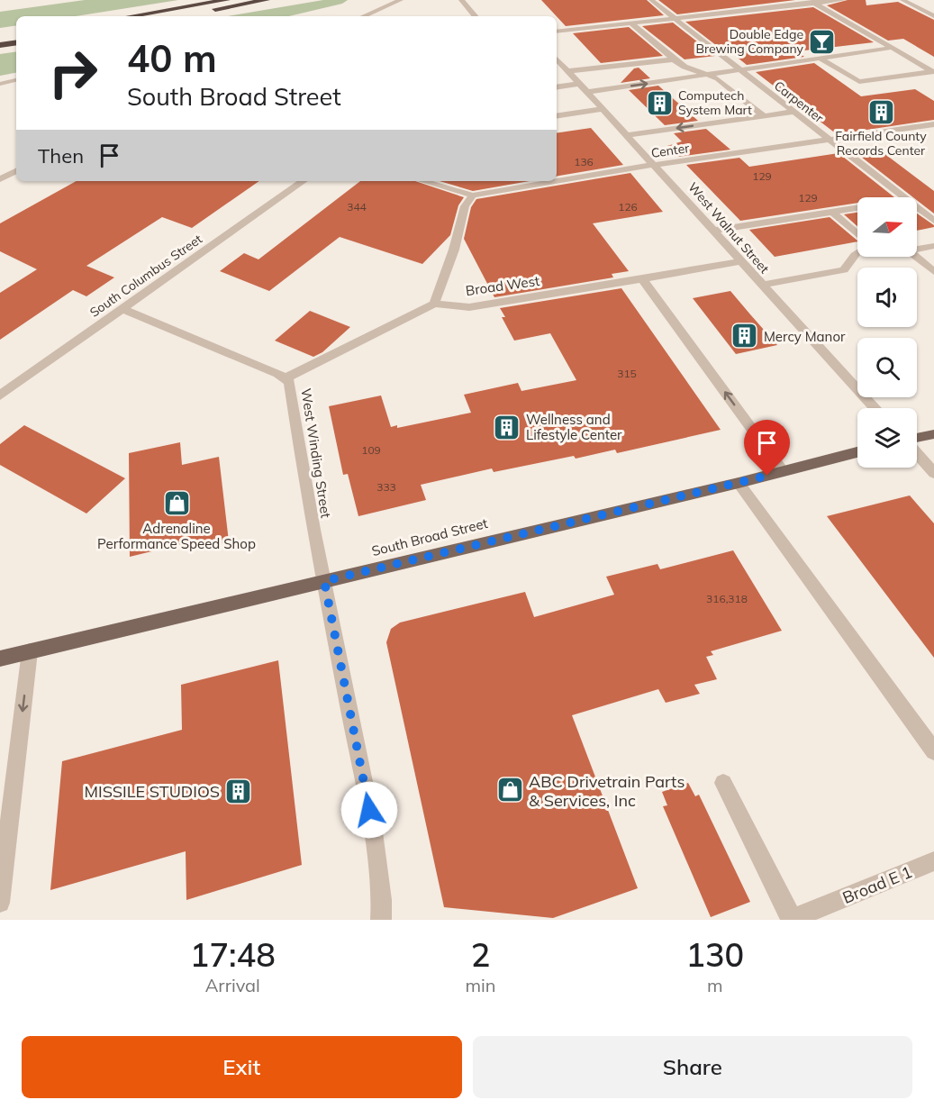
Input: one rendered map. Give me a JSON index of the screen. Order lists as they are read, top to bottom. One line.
{"streets":{"main road":["South Broad Street"],"street":["Carpenter","Center","West Walnut Street","South Columbus Street","Broad West","West Winding Street","Broad E 1"]},"crossings":[["Carpenter","Center"],["Center","West Walnut Street"],["West Walnut Street","Broad West"],["South Columbus Street","West Winding Street"],["West Winding Street","South Broad Street"]],"places":{"bar":["Double Edge Brewing Company"],"building":["Computech System Mart","Fairfield County Records Center","Mercy Manor","Wellness and Lifestyle Center","MISSILE STUDIOS"],"shop":["Adrenaline Performance Speed Shop","ABC Drivetrain Parts & Services, Inc"]},"house_numbers":["136","129","129","344","126","315","109","333","316,318"],"north":"right","page":{"turn":["40 m","South Broad Street"],"then":"Then","eta":["17:48","Arrival","2","min","130","m"],"buttons":["Exit","Share"]}}
